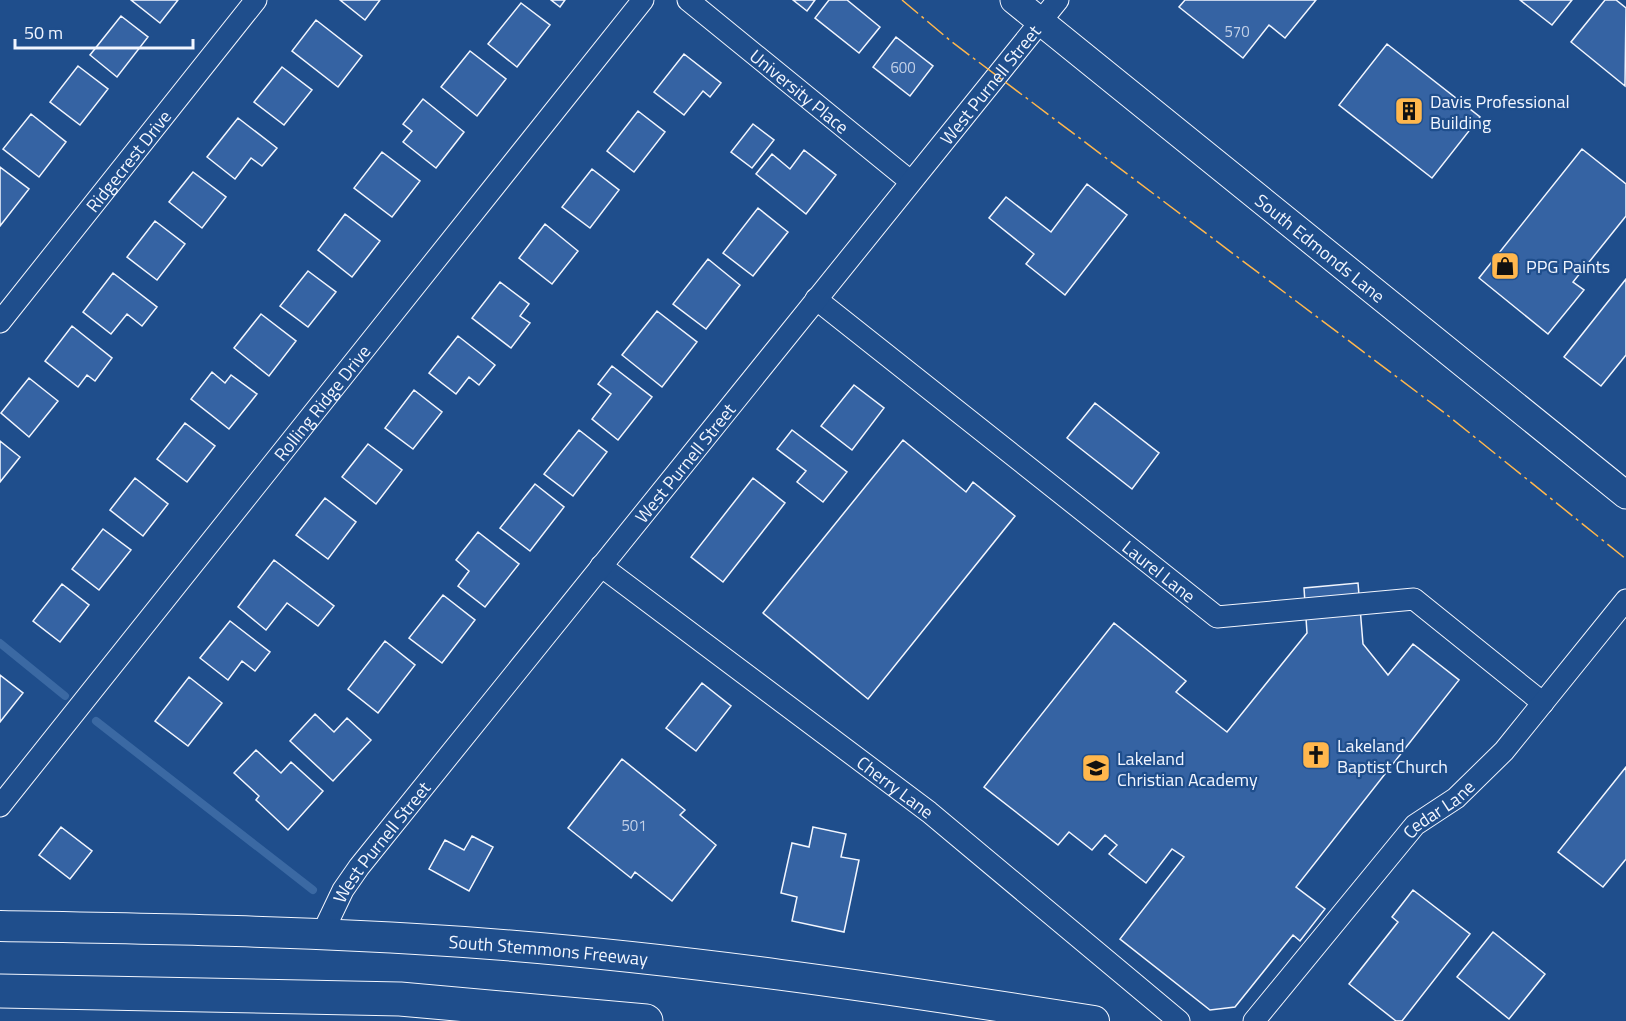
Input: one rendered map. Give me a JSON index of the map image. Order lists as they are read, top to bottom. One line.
{"streets":{"main road":["South Stemmons Freeway"],"street":["West Purnell Street","University Place","Ridgecrest Drive","South Edmonds Lane","Rolling Ridge Drive","Laurel Lane","Cherry Lane","Cedar Lane"]},"crossings":[["West Purnell Street","University Place"],["West Purnell Street","South Edmonds Lane"],["West Purnell Street","Laurel Lane"],["West Purnell Street","Cherry Lane"],["West Purnell Street","South Stemmons Freeway"],["Laurel Lane","Cedar Lane"]],"places":{"building":["Davis Professional Building"],"shop":["PPG Paints"],"church":["Lakeland Baptist Church"],"school or university":["Lakeland Christian Academy"]},"house_numbers":["570","600","501"],"scale_bar":"50 m"}
